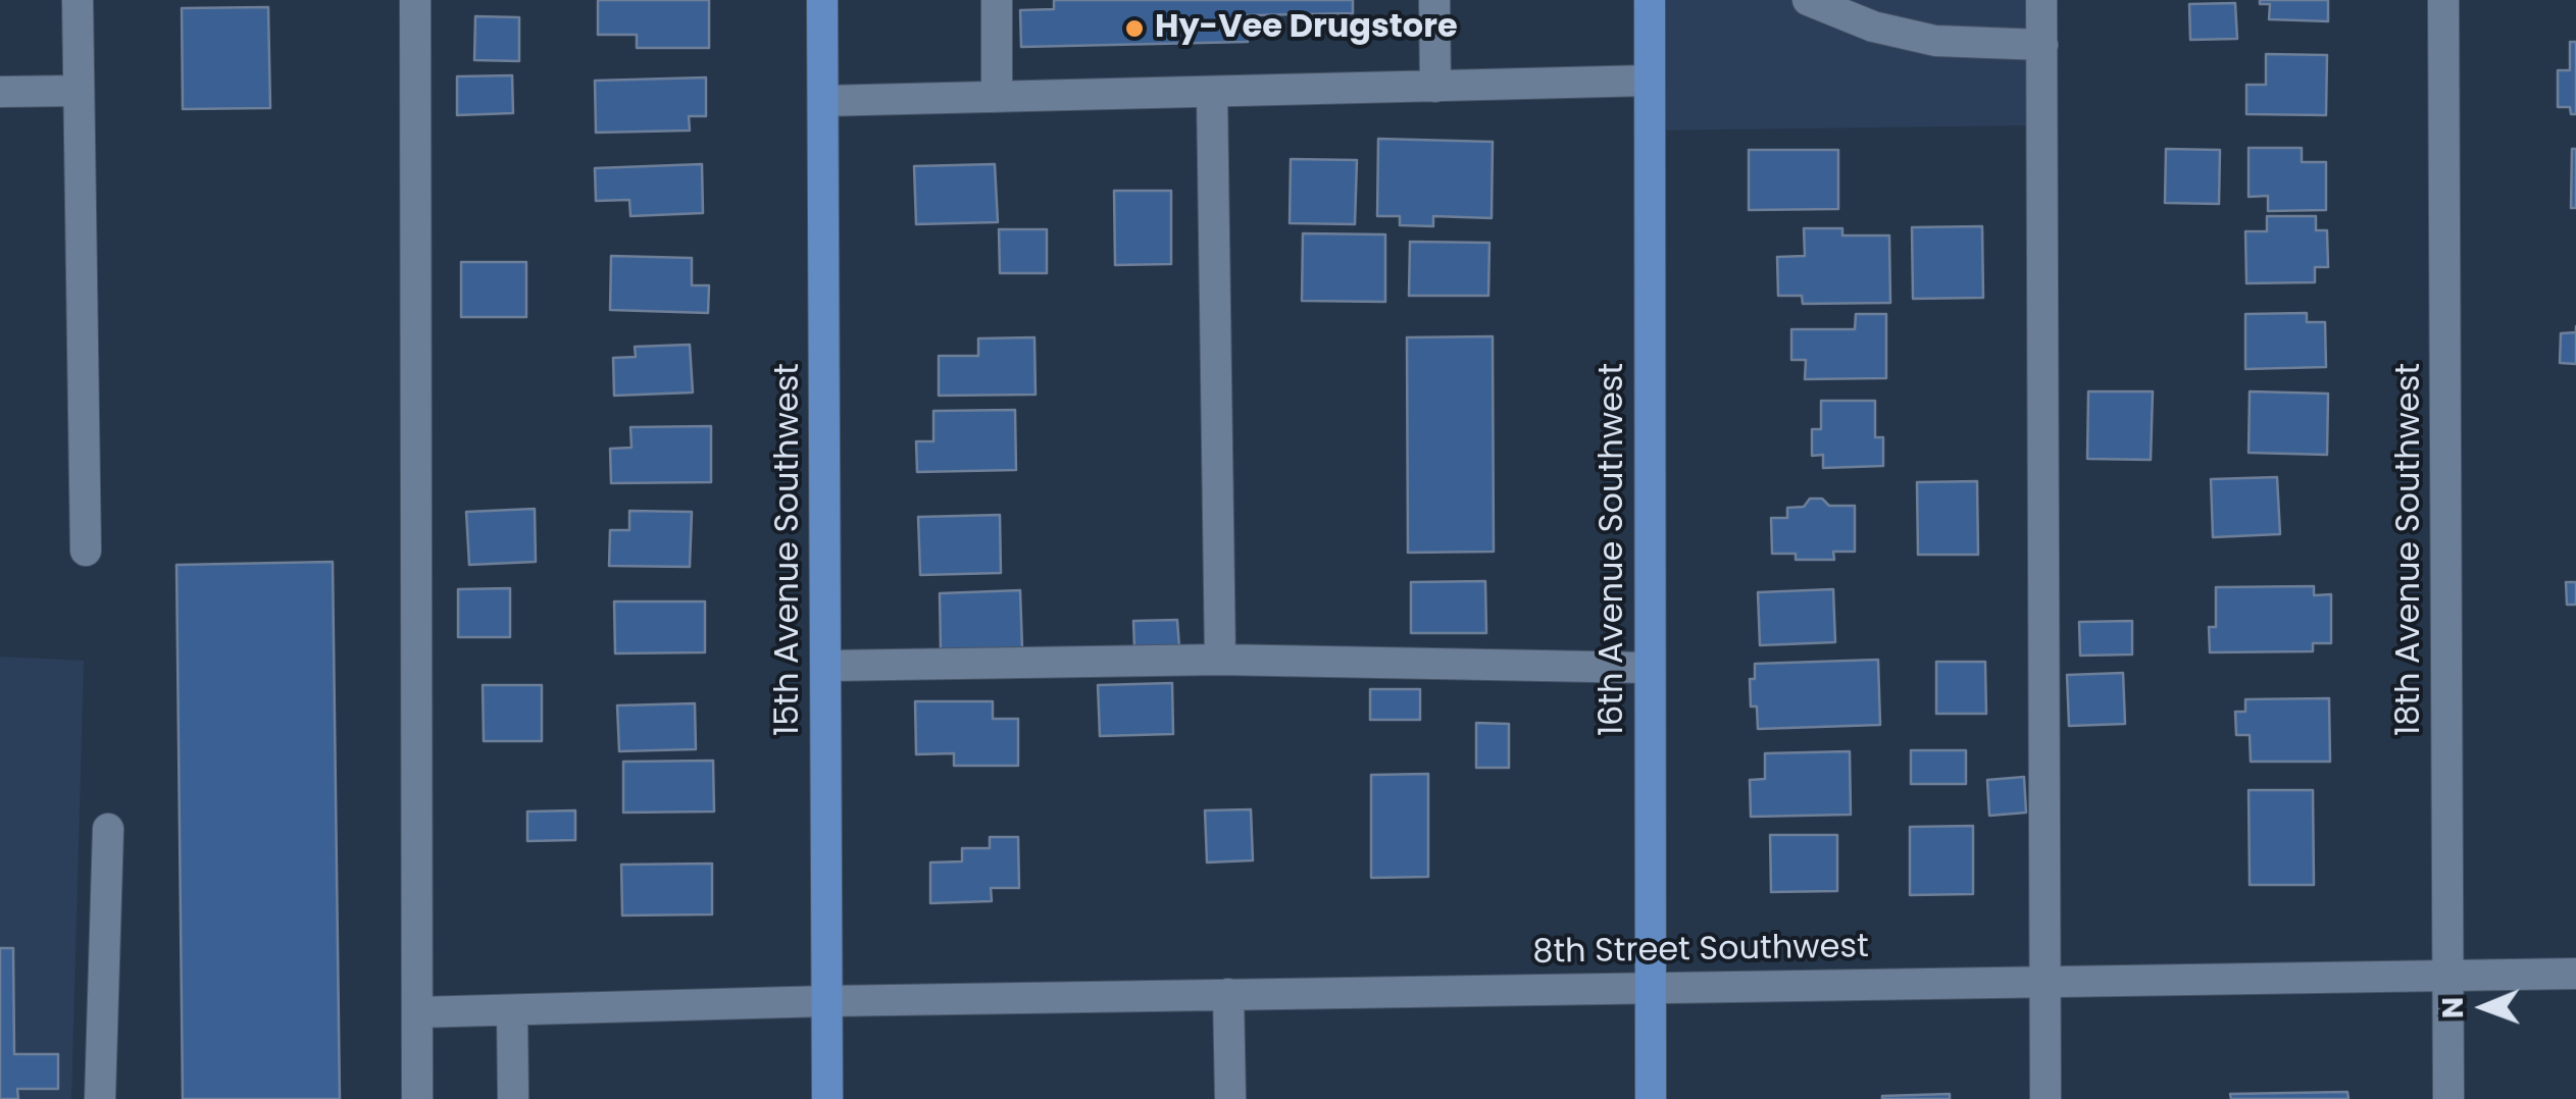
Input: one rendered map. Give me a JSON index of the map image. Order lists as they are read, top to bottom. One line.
{"streets":{"main road":["15th Avenue Southwest","16th Avenue Southwest"],"street":["18th Avenue Southwest","8th Street Southwest"]},"crossings":[["15th Avenue Southwest","8th Street Southwest"],["16th Avenue Southwest","8th Street Southwest"],["18th Avenue Southwest","8th Street Southwest"]],"places":["Hy-Vee Drugstore"],"north":"left"}
